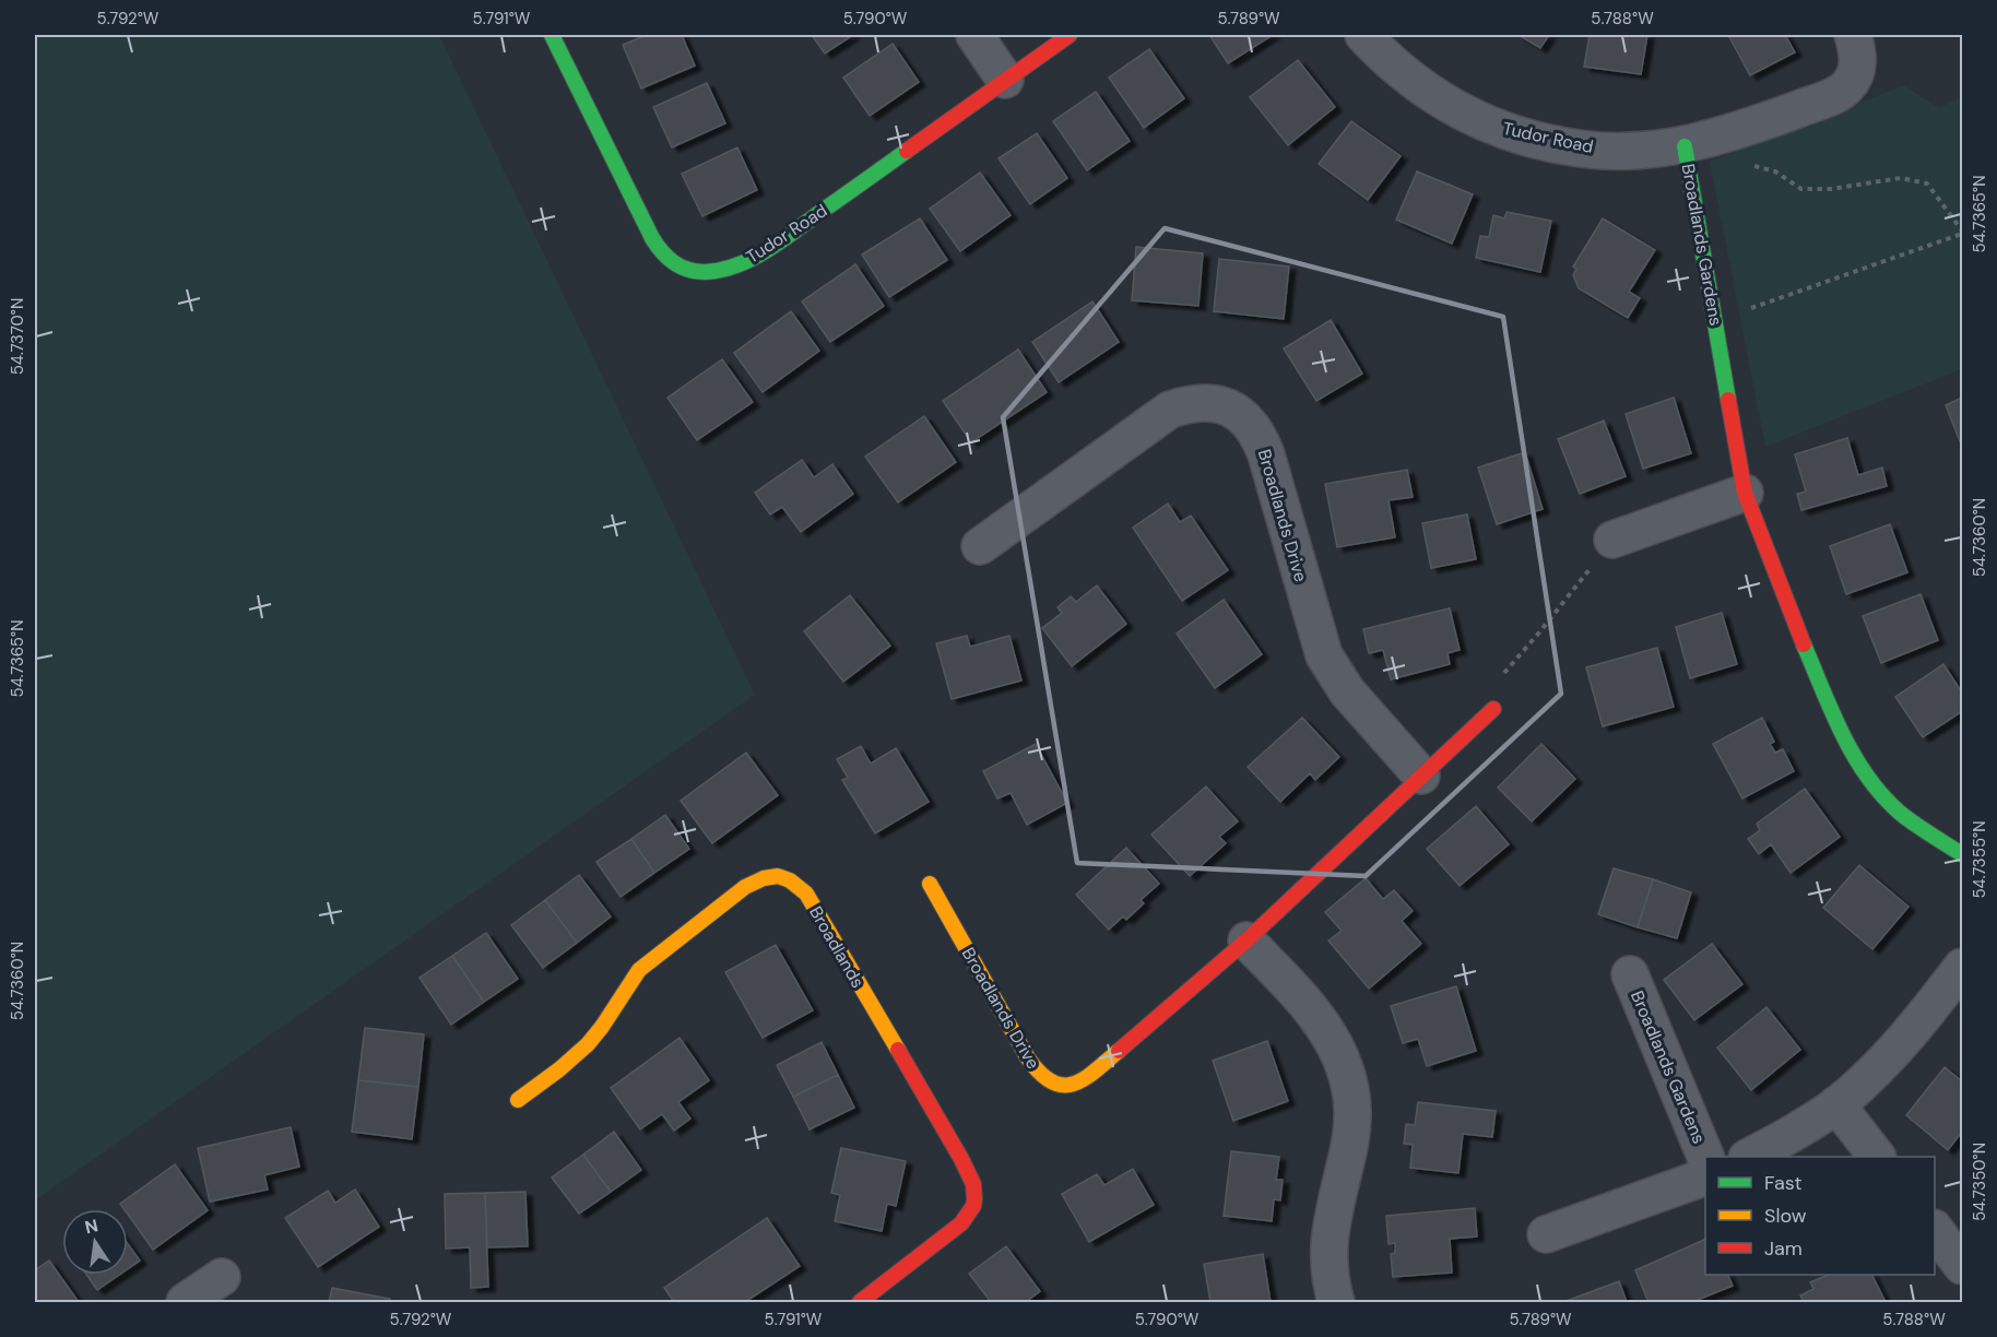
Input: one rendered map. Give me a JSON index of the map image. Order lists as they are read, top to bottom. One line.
{"streets":{"street":["Tudor Road","Broadlands Gardens","Broadlands Drive","Broadlands"]},"crossings":[["Tudor Road","Broadlands Gardens"]],"legend":["Fast","Slow","Jam"],"north":"top","coordinates":["5.792°W","5.791°W","5.790°W","5.789°W","5.788°W","54.7365°N","54.7370°N","54.7360°N","54.7355°N","54.7350°N"]}
